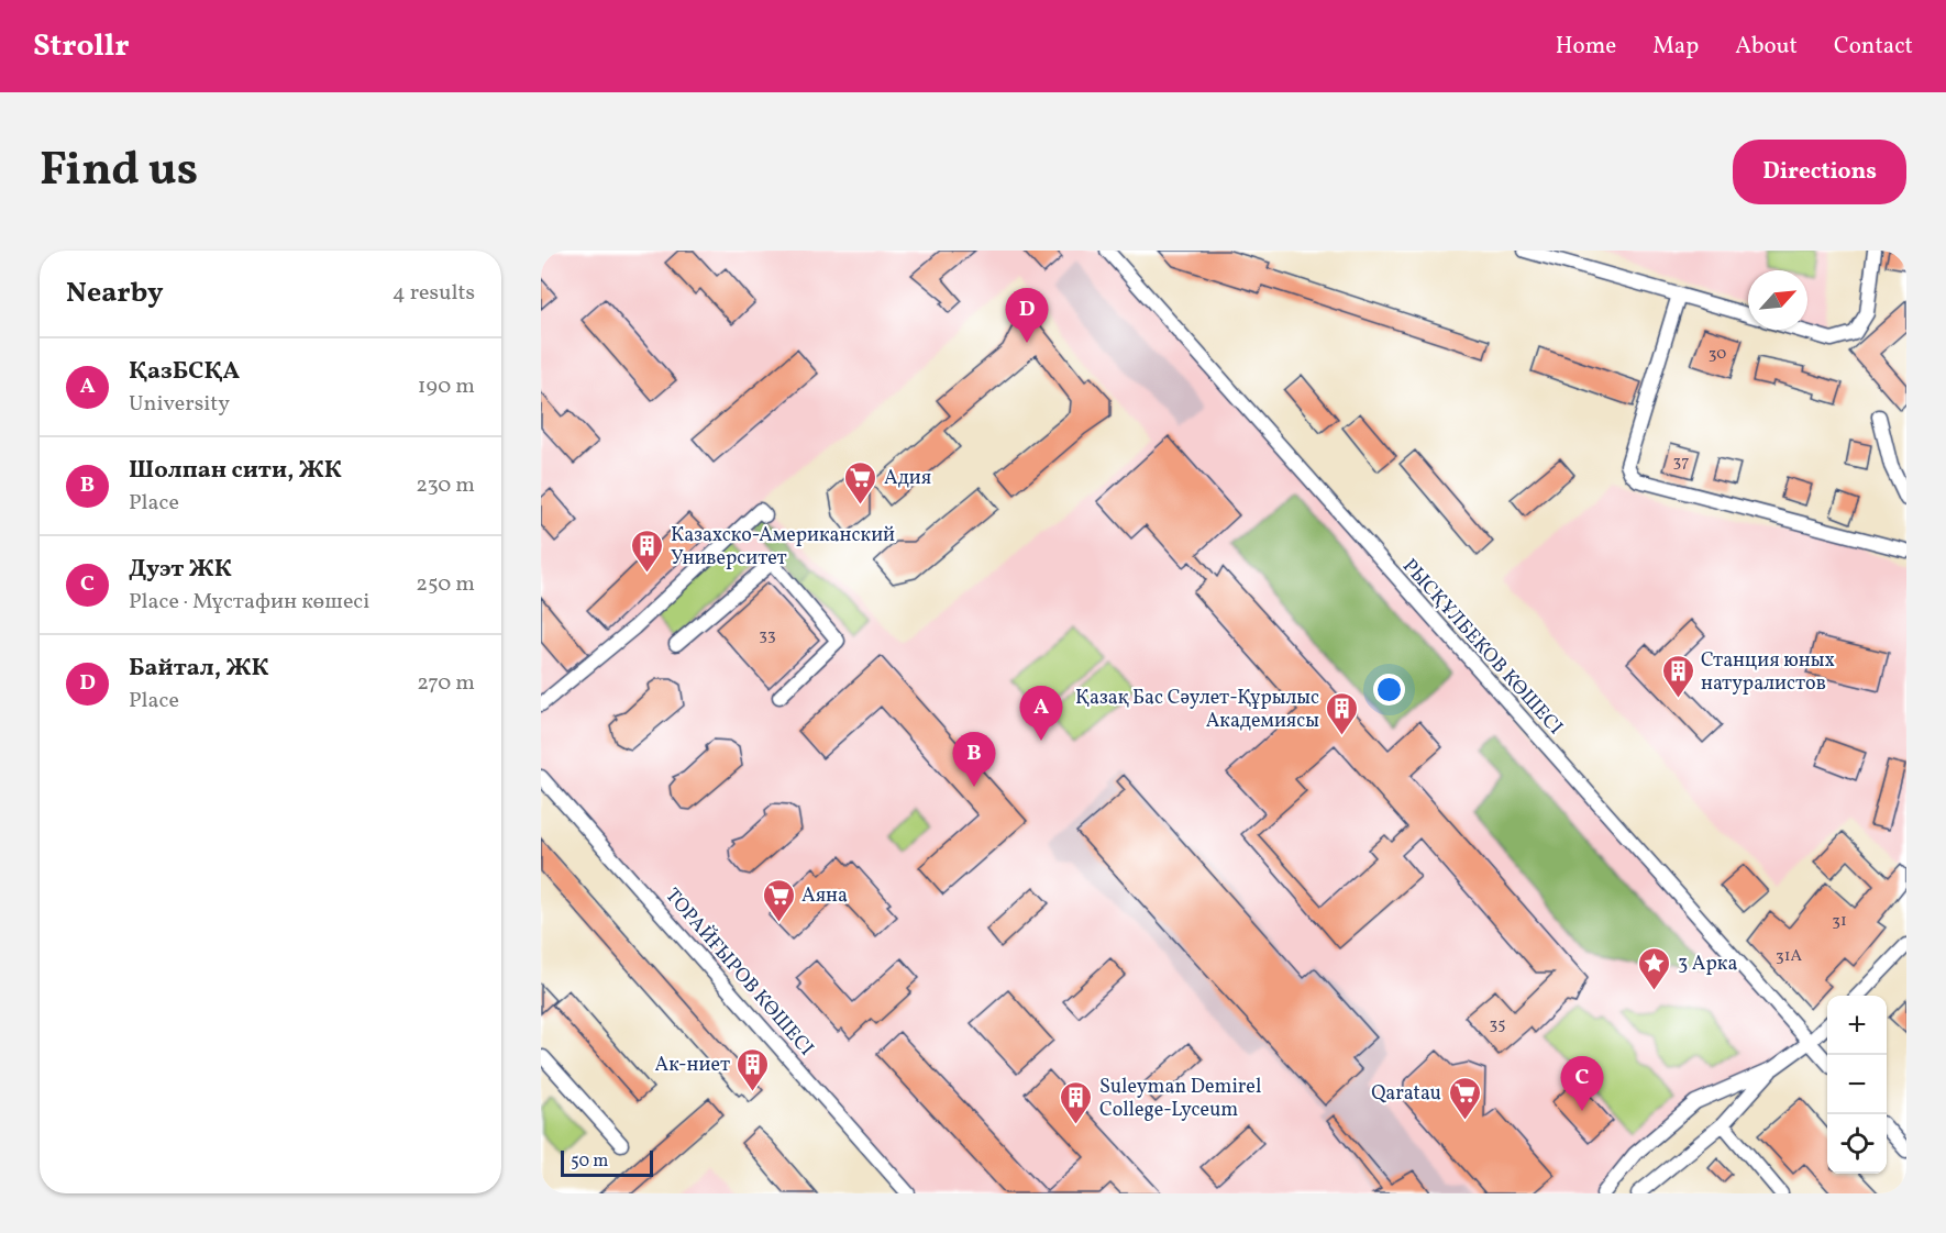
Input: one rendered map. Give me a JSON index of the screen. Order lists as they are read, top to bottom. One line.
{"streets":{"street":["РЫСҚҰЛБЕКОВ КӨШЕСІ","ТОРАЙҒЫРОВ КӨШЕСІ"]},"places":{"supermarket":["Адия","Аяна","Qaratau"],"building":["Казахско-Американский Университет","Станция юных натуралистов","Қазақ Бас Сәулет-Құрылыс Академиясы","Ак-ниет","Suleyman Demirel College-Lyceum"],"place":["3 Арка"]},"house_numbers":["30","37","33","31","31А","35"],"scale_bar":"50 m","north":"top right","page":{"header":"Strollr","nav":["Home","Map","About","Contact"],"title":"Find us","buttons":"Directions","heading":["Nearby","4 results"],"pins":["D","A","B","C"],"list":[{"mark":"A","name":"ҚазБСҚА","note":"University","value":"190 m"},{"mark":"B","name":"Шолпан сити, ЖК","note":"Place","value":"230 m"},{"mark":"C","name":"Дуэт ЖК","note":"Place · Мұстафин көшесі","value":"250 m"},{"mark":"D","name":"Байтал, ЖК","note":"Place","value":"270 m"}],"map_buttons":["+","−"],"scale":"50 m"}}
